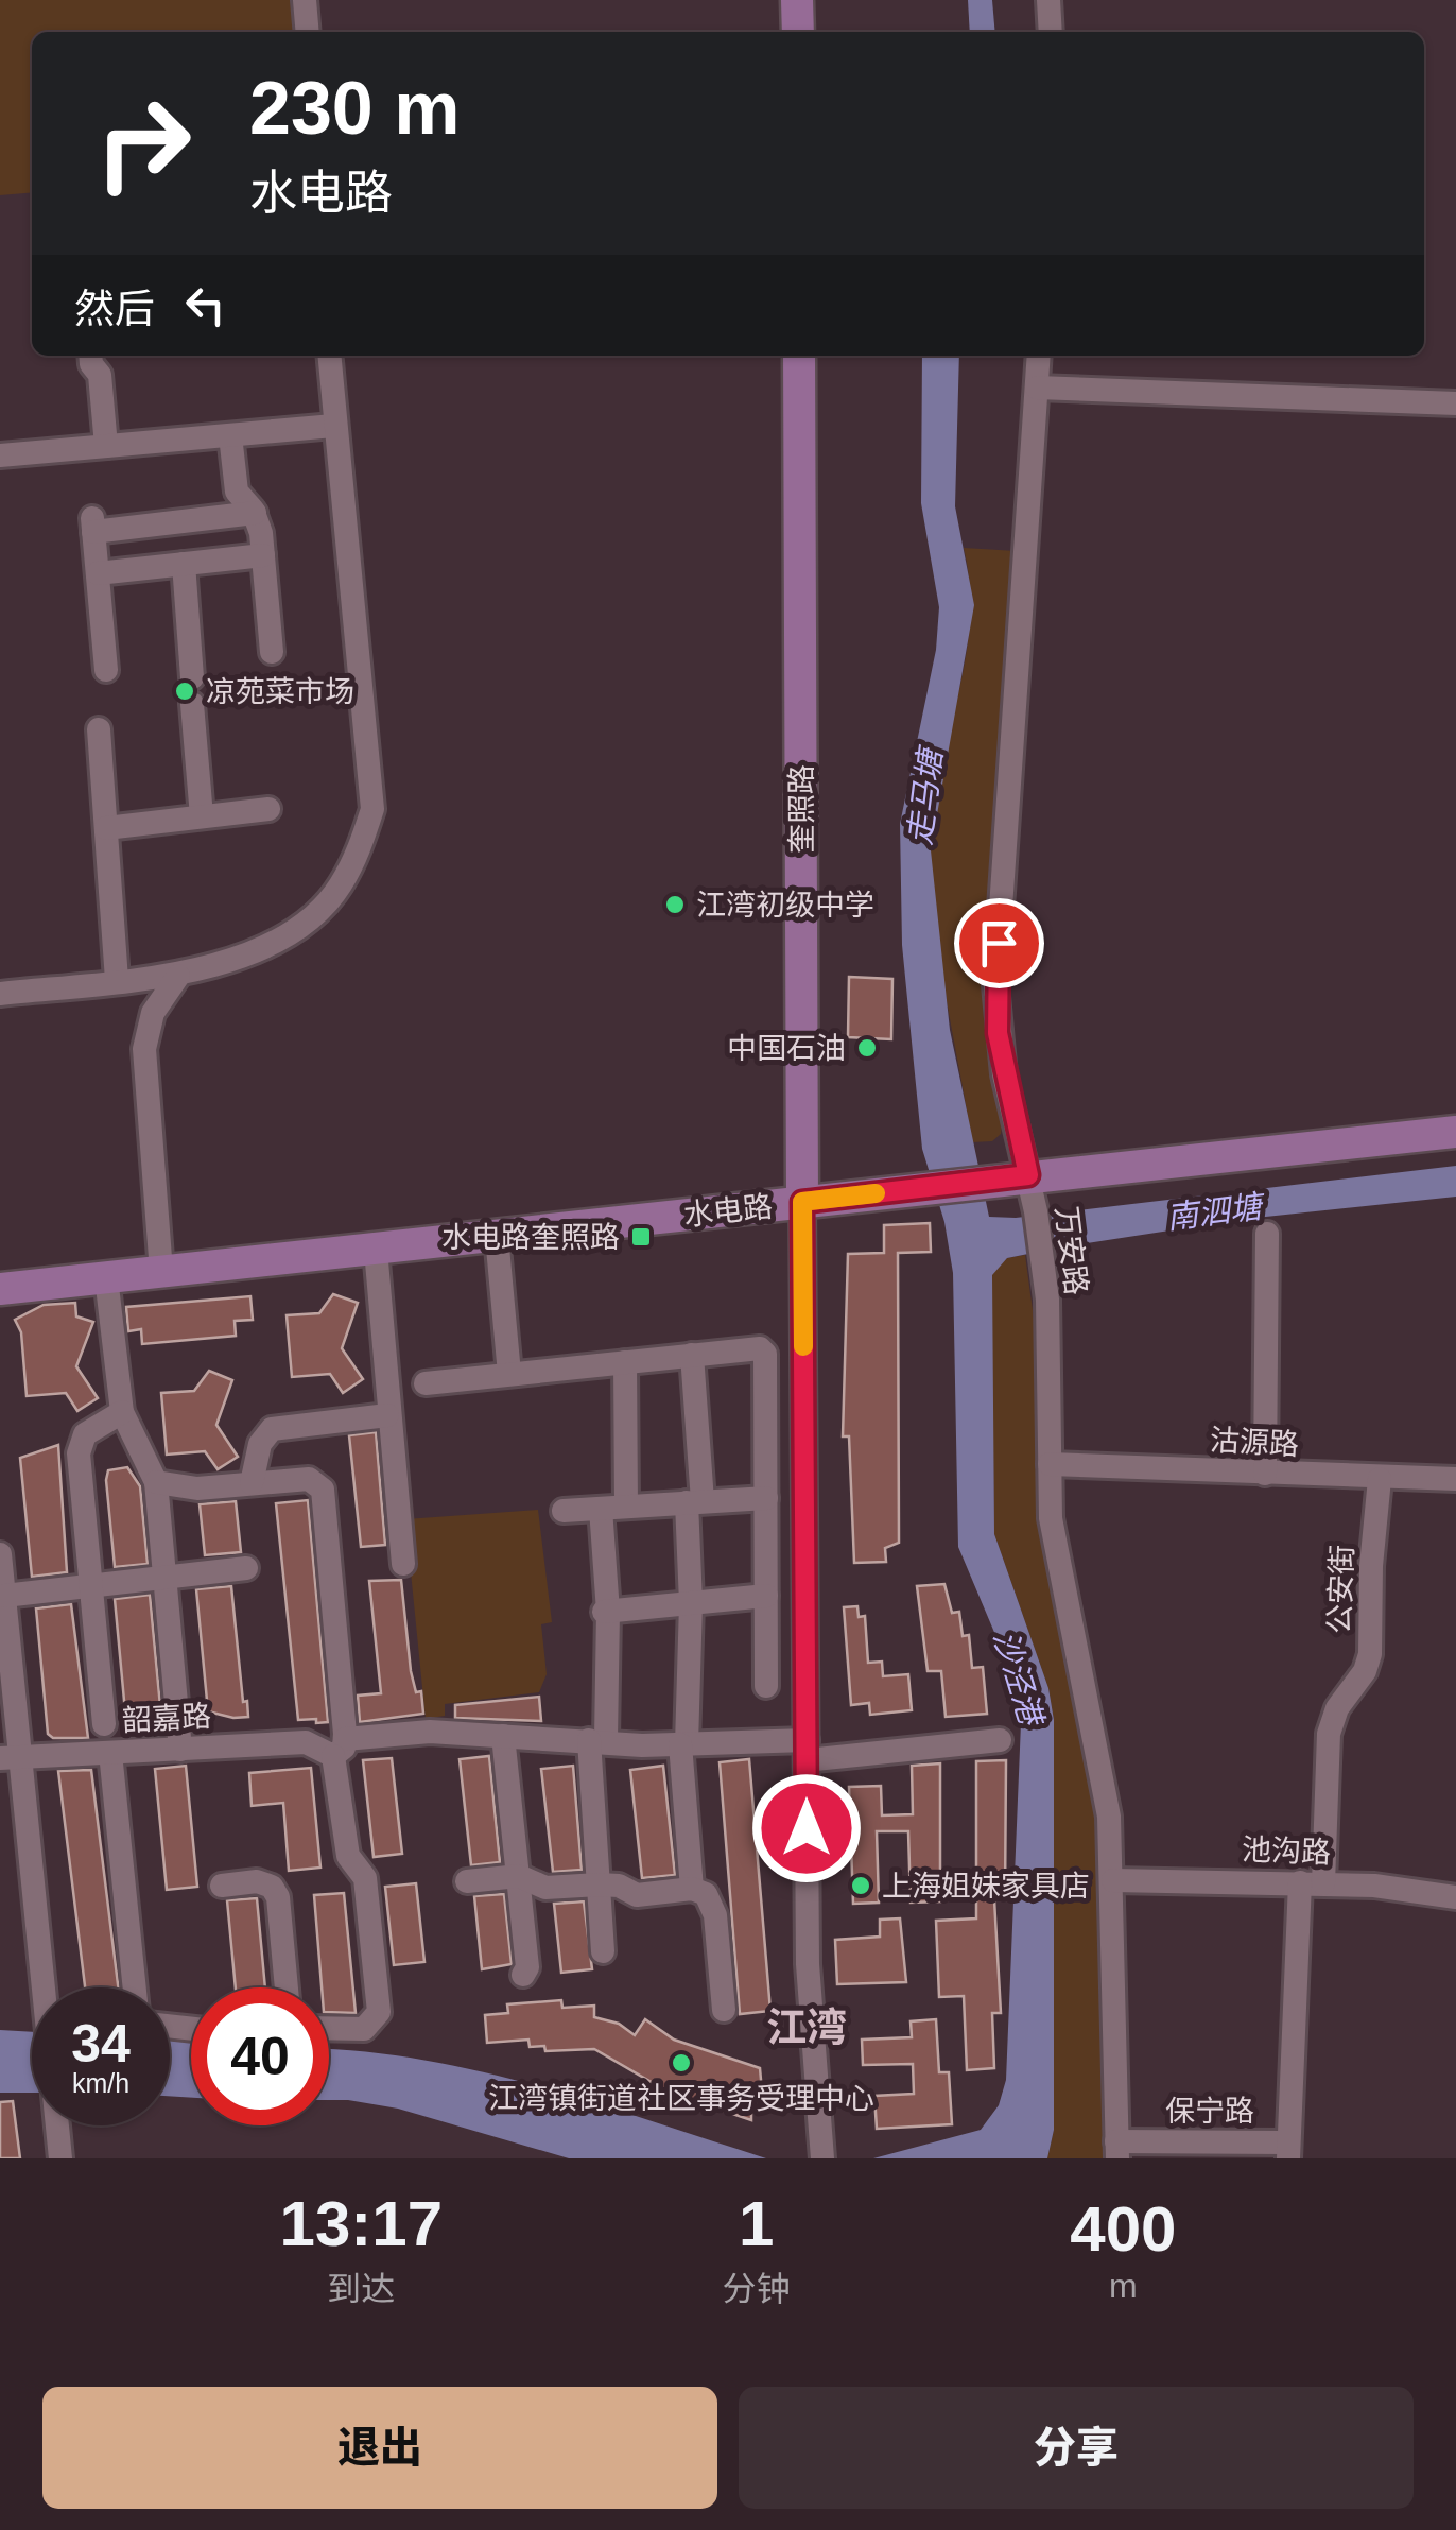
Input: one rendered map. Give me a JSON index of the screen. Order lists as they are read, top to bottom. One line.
{"streets":{"main road":["奎照路","水电路"],"street":["万安路","沽源路","公安街","韶嘉路","池沟路","保宁路"]},"crossings":[["奎照路","水电路"],["奎照路","韶嘉路"],["水电路","万安路"],["万安路","沽源路"],["万安路","池沟路"],["万安路","保宁路"],["沽源路","公安街"],["公安街","池沟路"],["公安街","保宁路"]],"districts":["江湾"],"water":["走马塘","南泗塘","沙泾港"],"places":{"other":["凉苑菜市场","江湾初级中学","中国石油","上海姐妹家具店","江湾镇街道社区事务受理中心"],"transit":["水电路奎照路"]},"page":{"turn":["230 m","水电路"],"then":"然后","speed":"34 km/h","limit":"40","eta":["13:17","到达","1","分钟","400","m"],"buttons":["退出","分享"]}}
